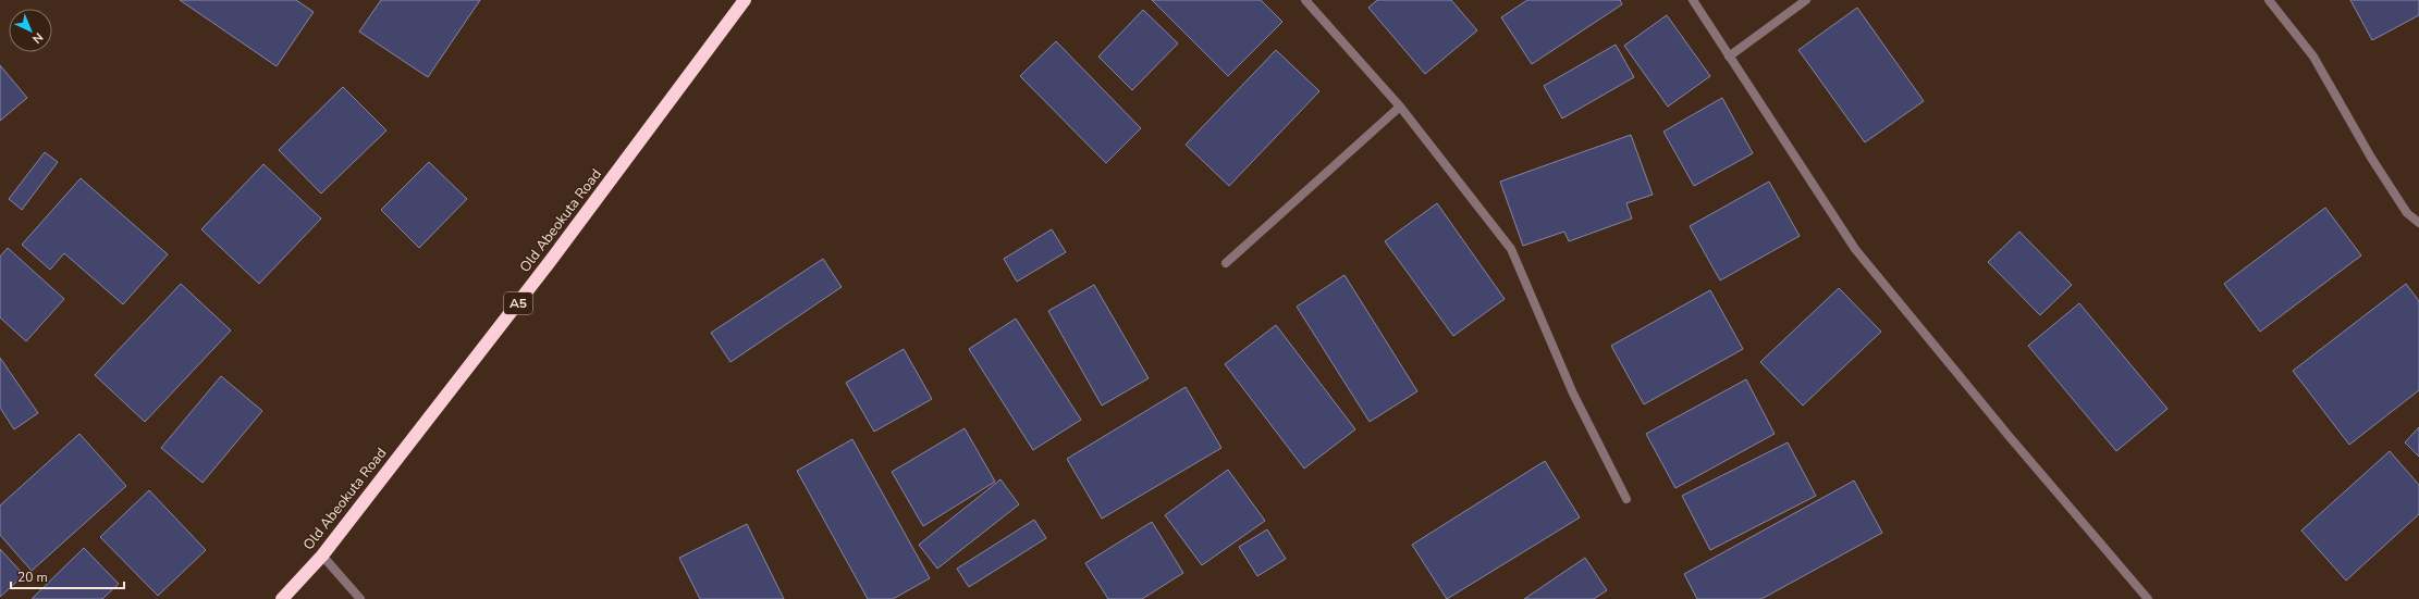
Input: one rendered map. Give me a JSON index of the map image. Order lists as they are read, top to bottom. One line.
{"streets":{"highway":["Old Abeokuta Road","A5"]},"scale_bar":"20 m","north":"bottom right"}
